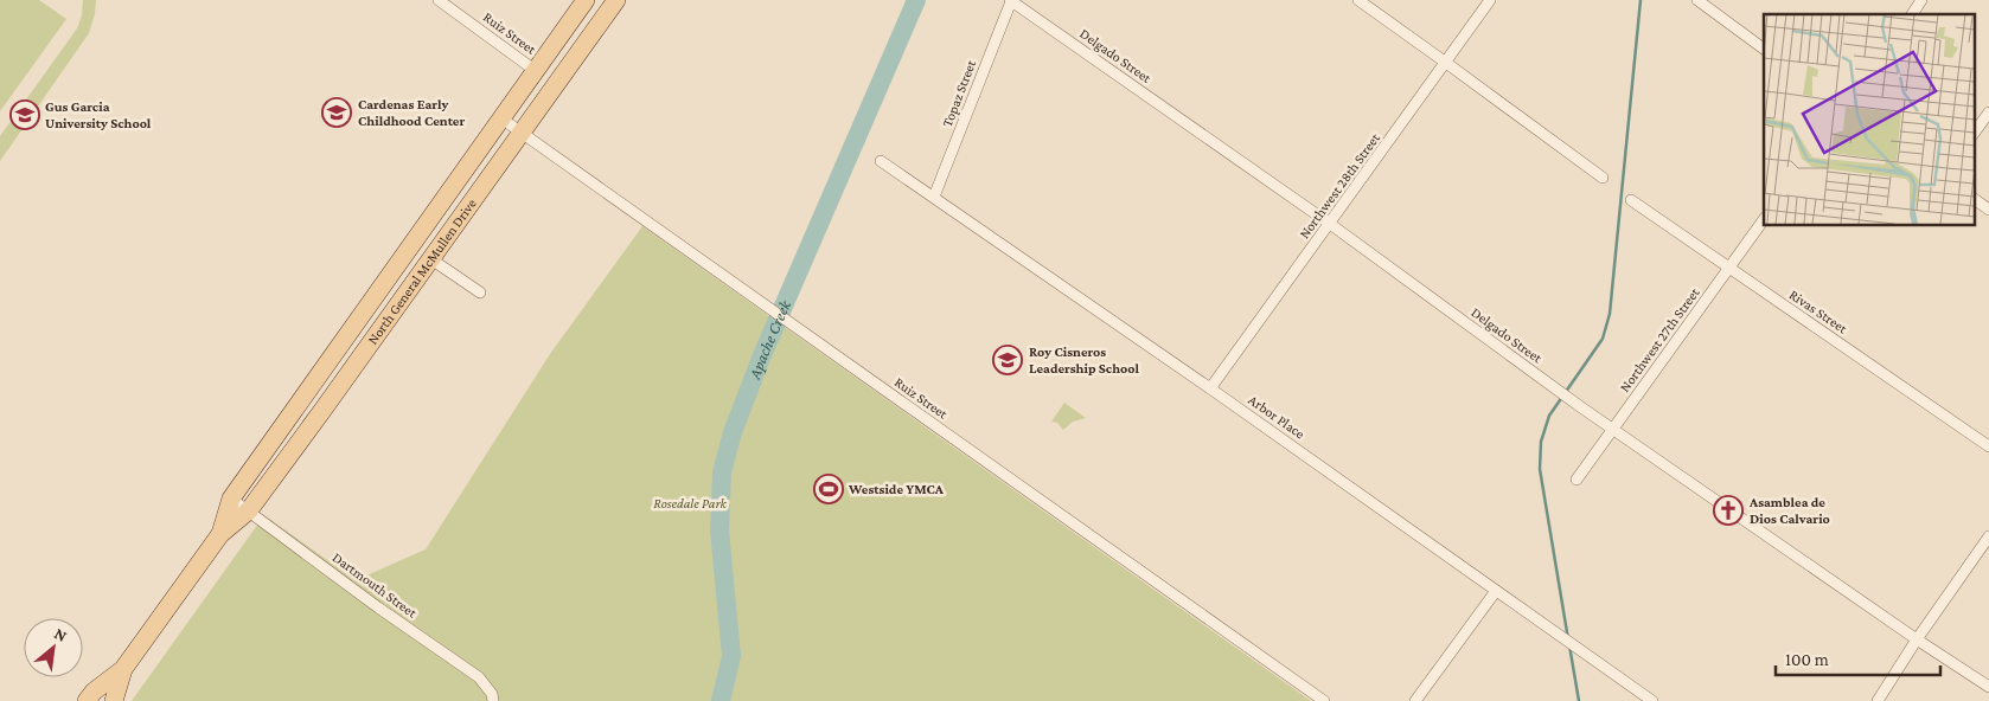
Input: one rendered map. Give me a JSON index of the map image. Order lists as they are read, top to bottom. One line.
{"streets":{"main road":["North General McMullen Drive"],"street":["Ruiz Street","Delgado Street","Topaz Street","Northwest 28th Street","Rivas Street","Northwest 27th Street","Arbor Place","Dartmouth Street"]},"crossings":[["Ruiz Street","North General McMullen Drive"],["Delgado Street","Topaz Street"],["Delgado Street","Northwest 28th Street"],["Delgado Street","Northwest 27th Street"],["Topaz Street","Arbor Place"],["Northwest 28th Street","Arbor Place"],["North General McMullen Drive","Dartmouth Street"],["Rivas Street","Northwest 27th Street"]],"water":["Apache Creek"],"parks":["Rosedale Park"],"places":{"school or university":["Cardenas Early Childhood Center","Gus Garcia University School","Roy Cisneros Leadership School"],"sports":["Westside YMCA"],"church":["Asamblea de Dios Calvario"]},"scale_bar":"100 m","north":"top right"}
